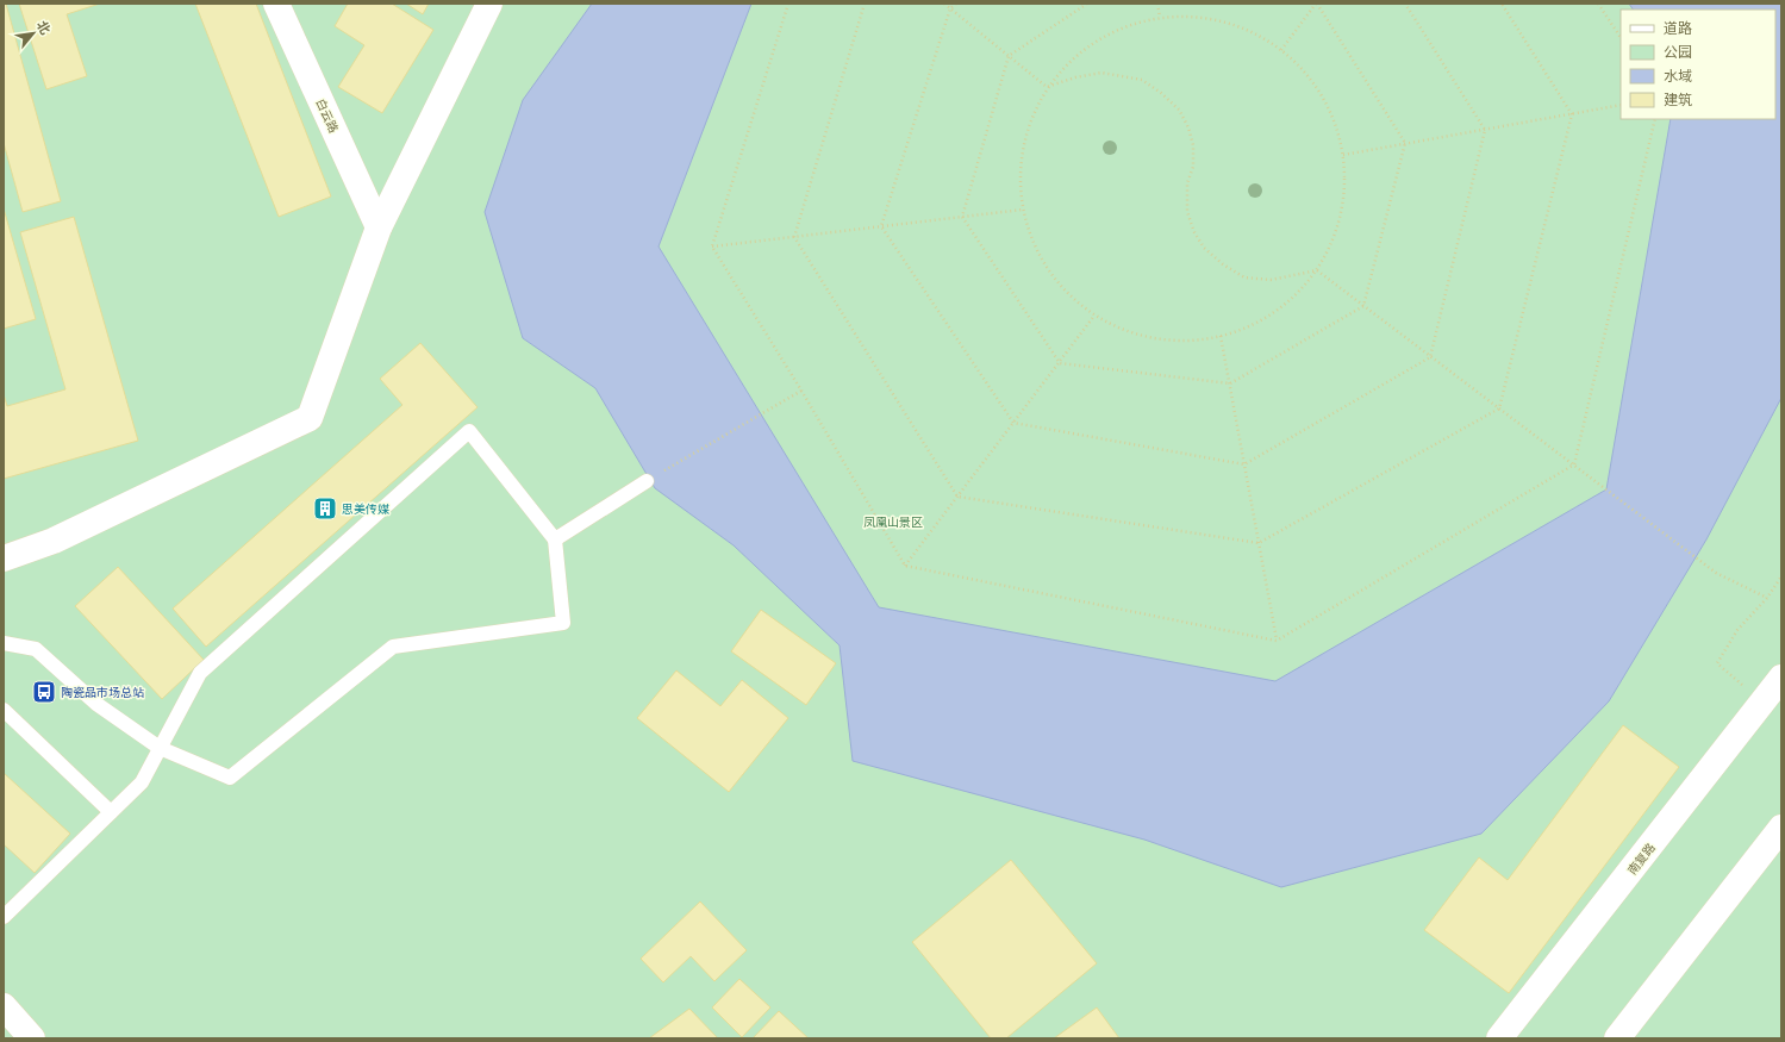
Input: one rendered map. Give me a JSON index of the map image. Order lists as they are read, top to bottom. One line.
{"streets":{"street":["白云路","南复路"]},"parks":["凤凰山景区"],"places":{"building":["思美传媒"],"bus stop":["陶瓷品市场总站"]},"legend":["道路","公园","水域","建筑"],"north":"top right"}
